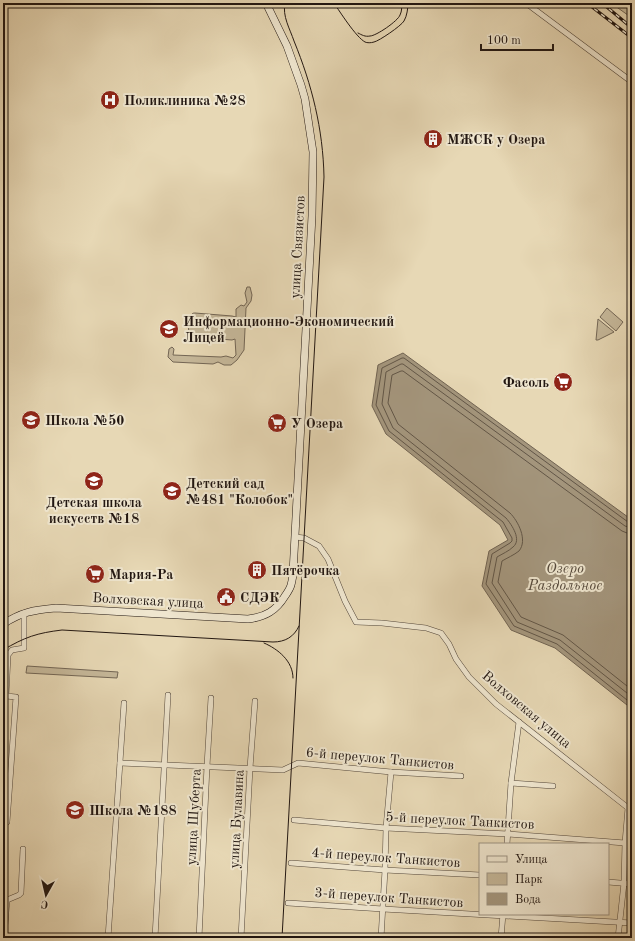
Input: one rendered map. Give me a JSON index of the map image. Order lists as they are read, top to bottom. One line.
{"streets":{"main road":["улица Связистов","Волховская улица"],"street":["6-й переулок Танкистов","улица Шуберта","улица Булавина","5-й переулок Танкистов","4-й переулок Танкистов","3-й переулок Танкистов"]},"crossings":[["улица Связистов","Волховская улица"],["6-й переулок Танкистов","улица Булавина"]],"water":["Озеро Раздольное"],"places":{"hospital":["Поликлиника №28"],"building":["МЖСК у Озера","Пятёрочка"],"school or university":["Информационно-Экономический Лицей","Школа №50","Детская школа искусств №18","Детский сад №481 \"Колобок\"","Школа №188"],"supermarket":["Фасоль","У Озера","Мария-Ра"],"public building":["СДЭК"]},"legend":["Улица","Парк","Вода"],"scale_bar":"100 m","north":"bottom"}
